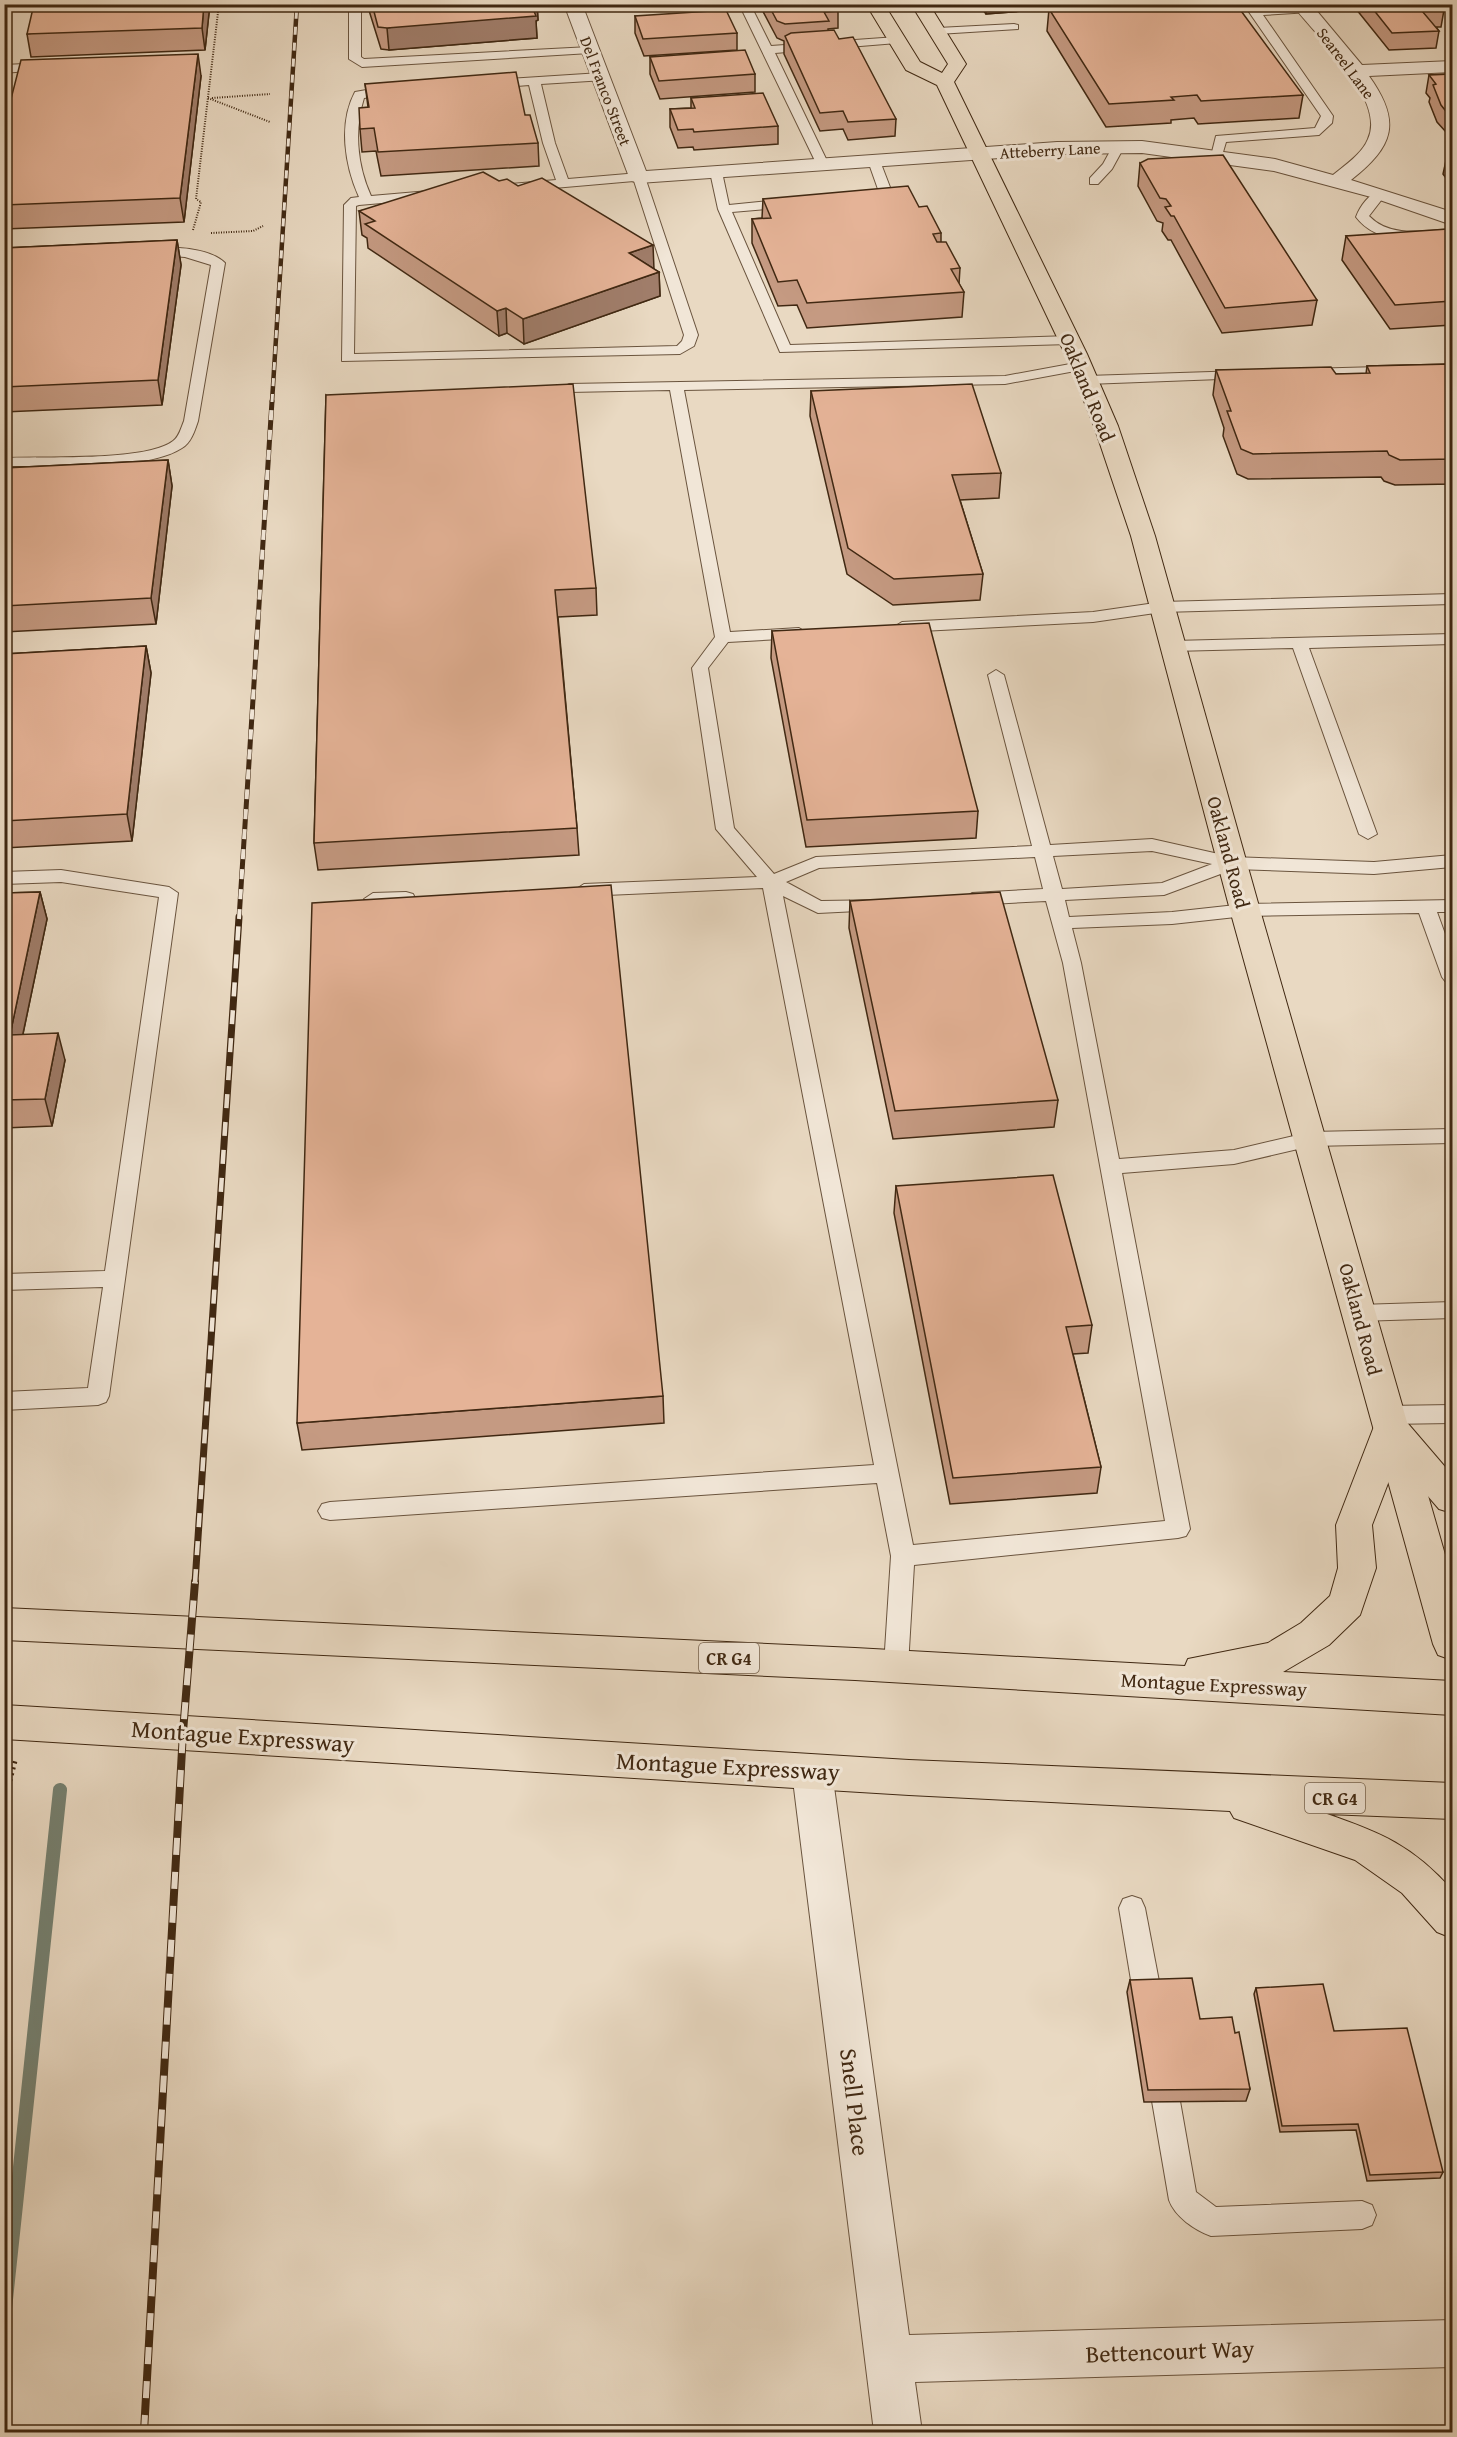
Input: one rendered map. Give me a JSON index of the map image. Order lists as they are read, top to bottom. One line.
{"streets":{"main road":["Oakland Road","CR G4","Montague Expressway"],"street":["Seareel Lane","Del Franco Street","Atteberry Lane","Snell Place","Bettencourt Way"]},"crossings":[["Seareel Lane","Atteberry Lane"],["Del Franco Street","Atteberry Lane"],["Atteberry Lane","Oakland Road"],["Montague Expressway","Snell Place"],["Snell Place","Bettencourt Way"]]}
